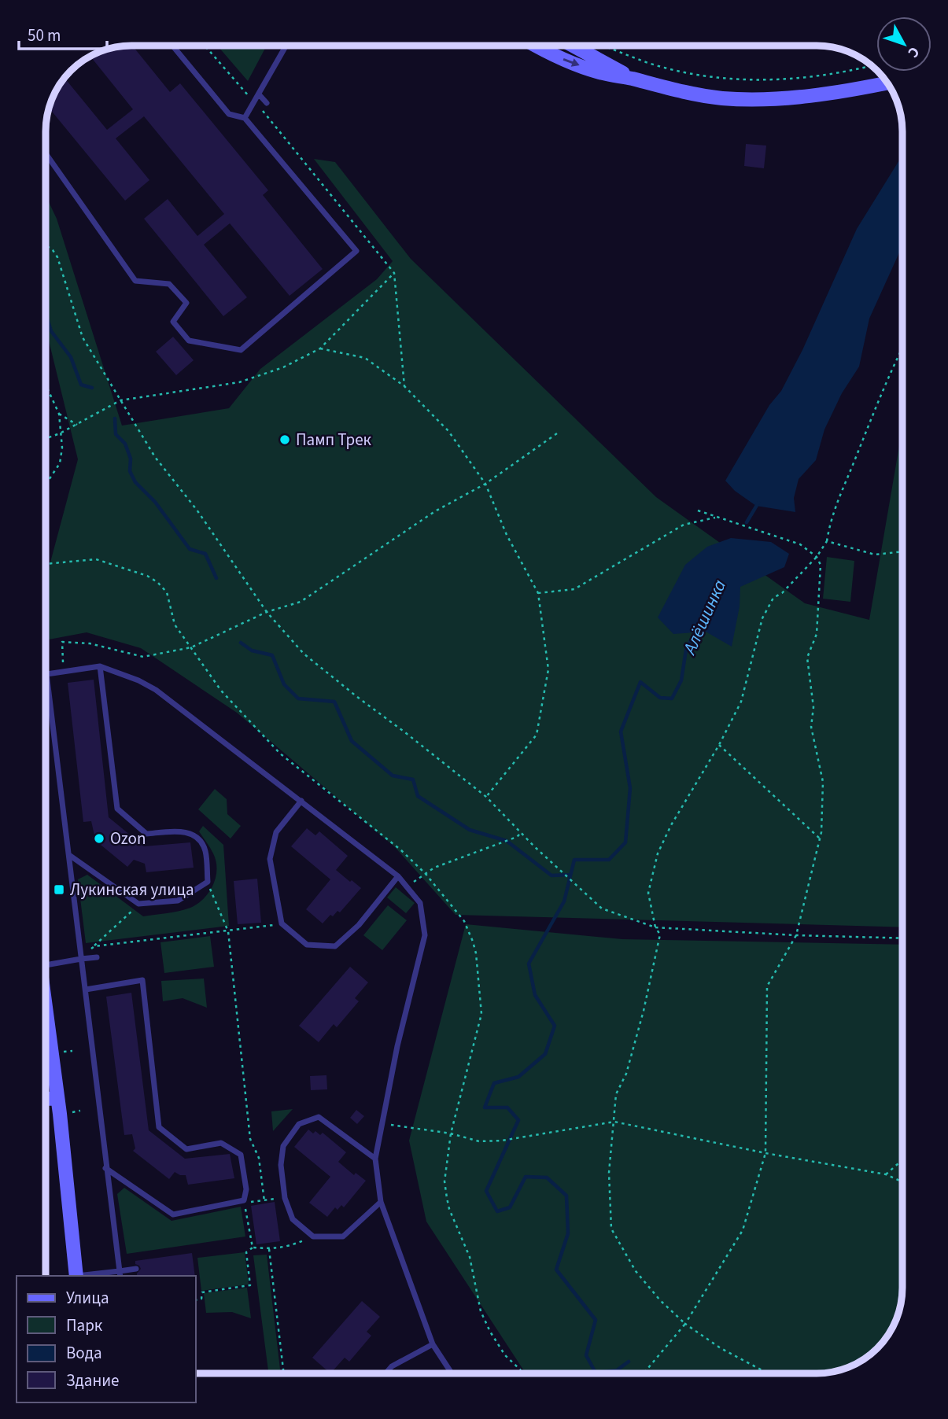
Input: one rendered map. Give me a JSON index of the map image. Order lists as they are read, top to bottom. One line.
{"water":["Алёшинка"],"places":{"other":["Памп Трек","Ozon"],"transit":["Лукинская улица"]},"legend":["Улица","Парк","Вода","Здание"],"scale_bar":"50 m","north":"bottom right"}
